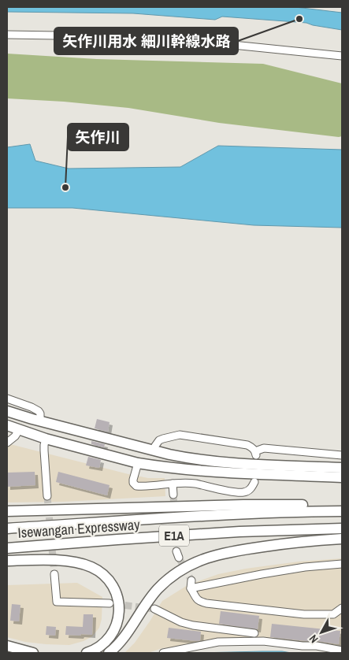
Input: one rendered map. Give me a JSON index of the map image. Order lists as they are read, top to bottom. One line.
{"streets":{"highway":["Isewangan Expressway","E1A"]},"places":["矢作川用水 細川幹線水路","矢作川"],"north":"bottom left"}
